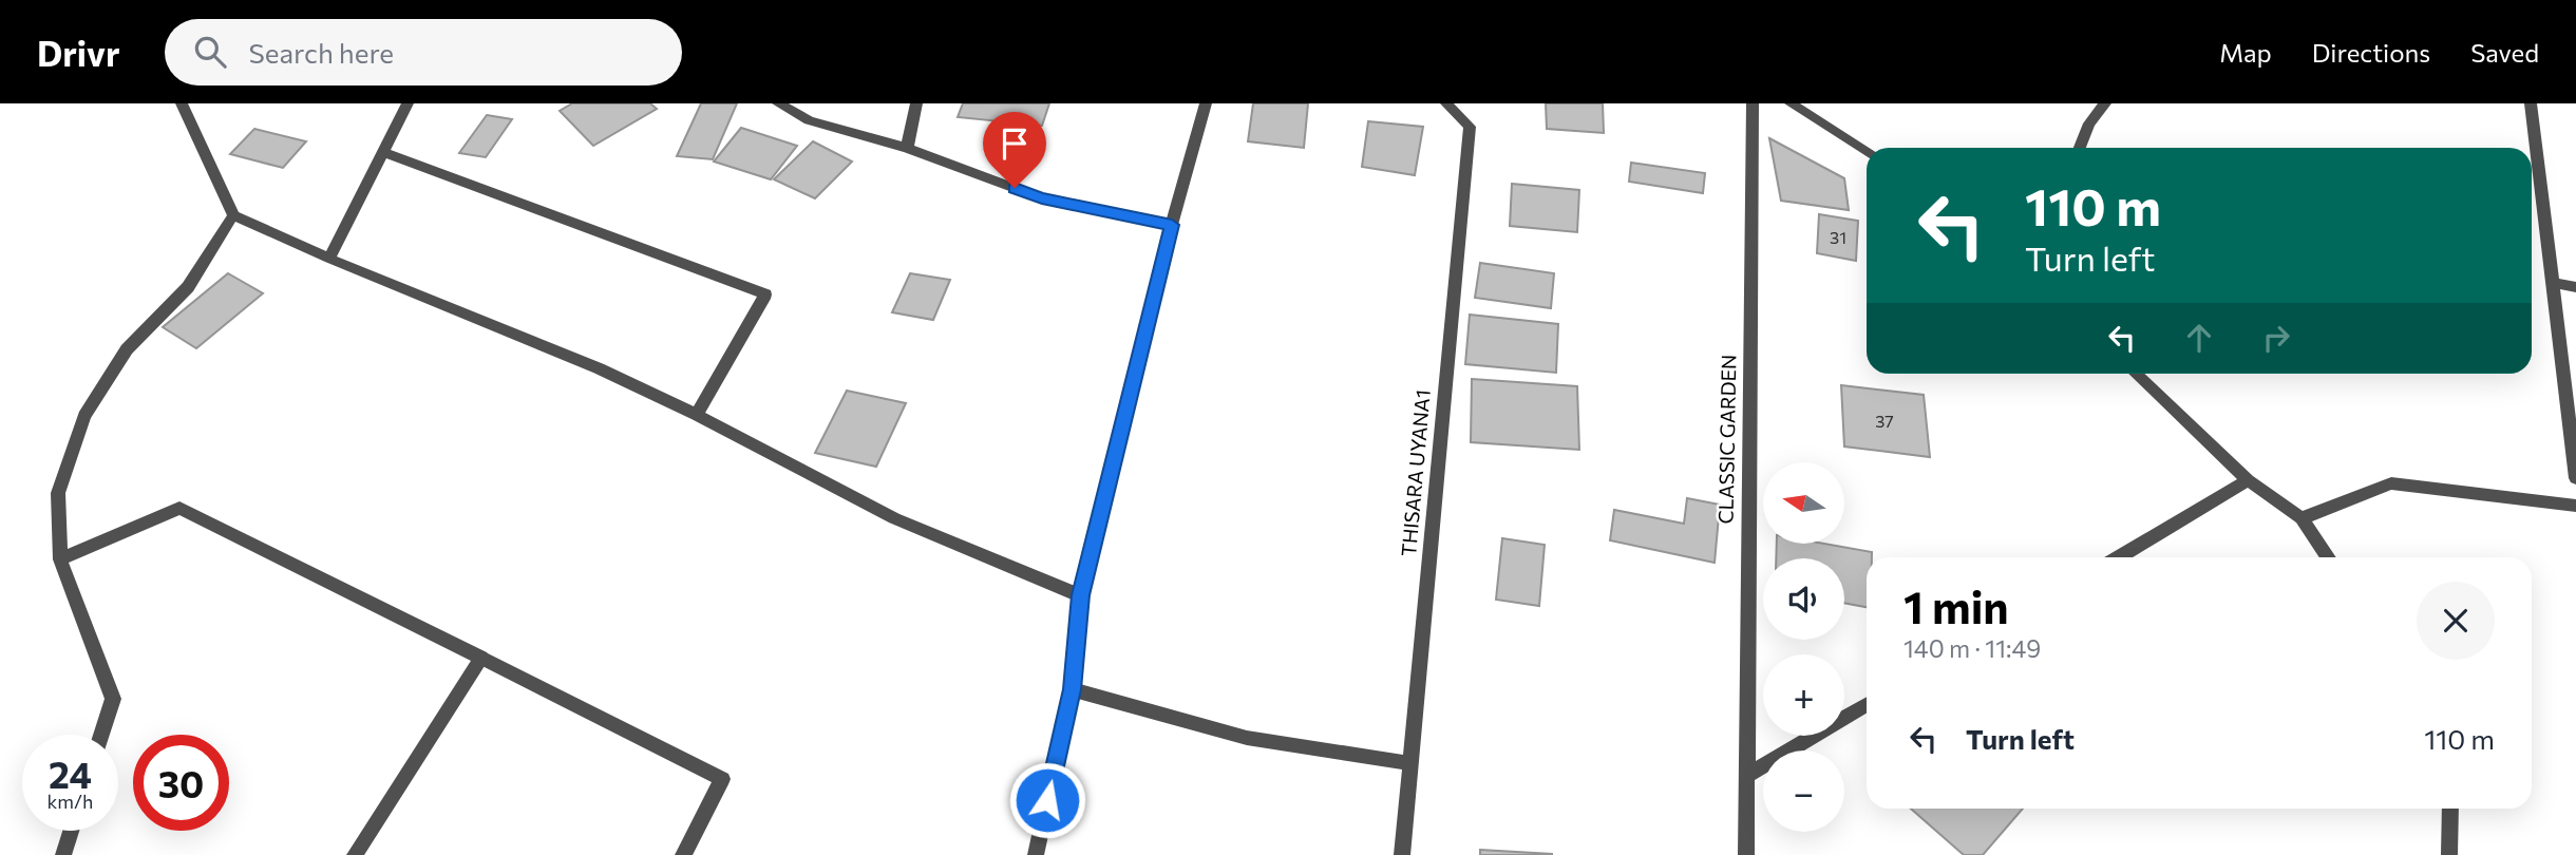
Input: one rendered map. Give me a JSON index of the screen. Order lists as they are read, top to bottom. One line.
{"streets":{"street":["CLASSIC GARDEN","THISARA UYANA1"]},"house_numbers":["31","37"],"north":"left","page":{"header":"Drivr","search":"Search here","nav":["Map","Directions","Saved"],"turn":["110 m","Turn left"],"map_buttons":["+","−"],"heading":["1 min","140 m · 11:49"],"list":[{"name":"Turn left","value":"110 m"}],"speed":"24 km/h","limit":"30"}}
